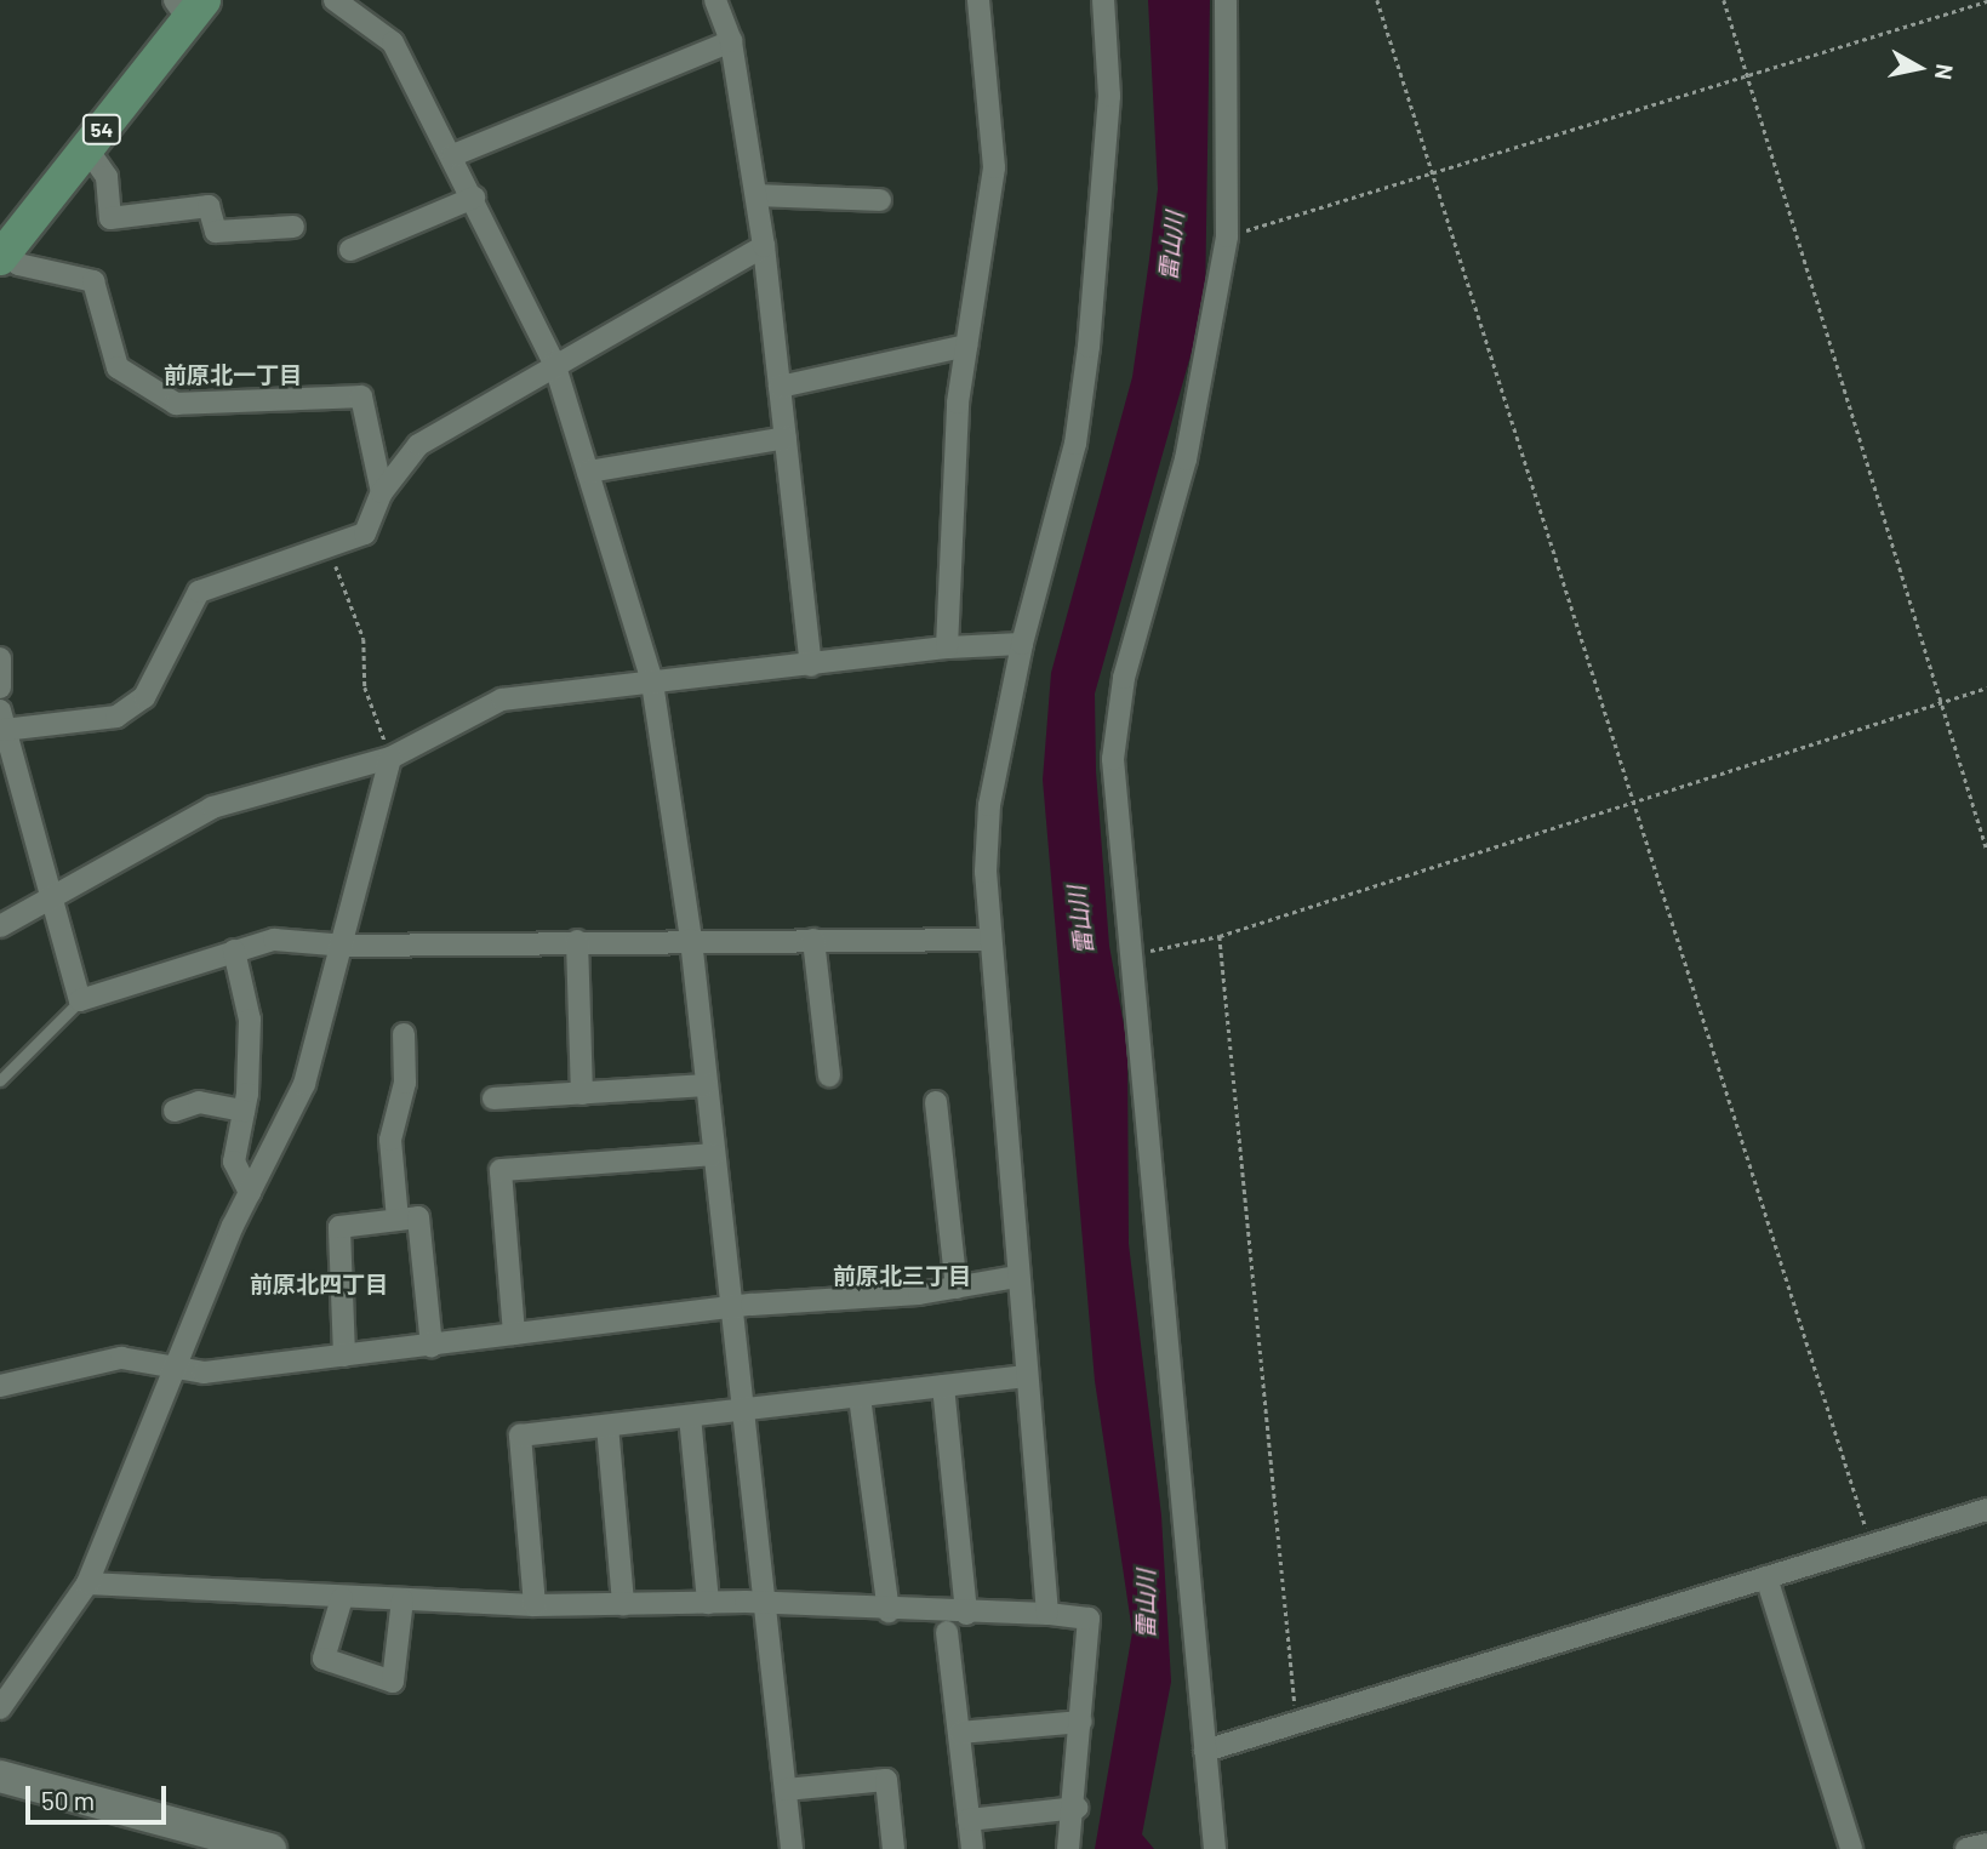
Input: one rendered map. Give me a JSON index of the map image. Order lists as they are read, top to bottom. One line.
{"streets":{"main road":["54"]},"districts":["前原北一丁目","前原北三丁目","前原北四丁目"],"water":["雷山川"],"scale_bar":"50 m","north":"right"}
